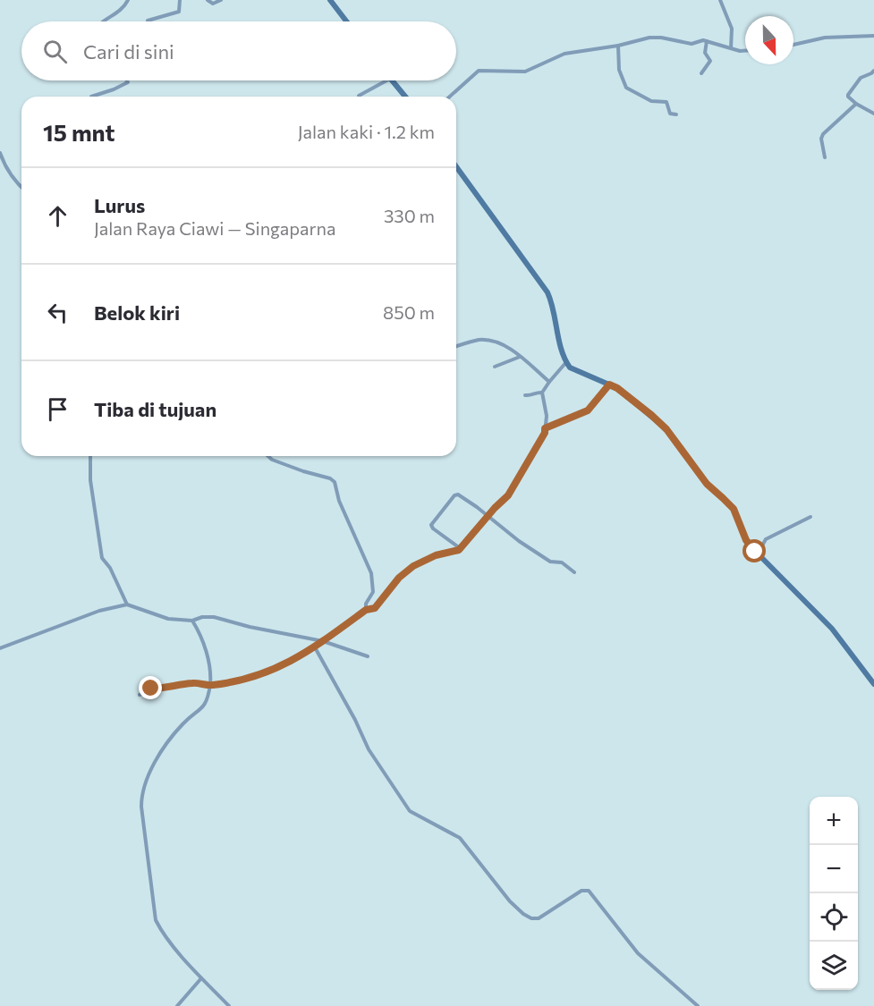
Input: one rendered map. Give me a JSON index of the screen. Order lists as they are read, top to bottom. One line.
{"north":"bottom","page":{"search":"Cari di sini","heading":["15 mnt","Jalan kaki · 1.2 km"],"list":[["Lurus","Jalan Raya Ciawi — Singaparna","330 m"],["Belok kiri","850 m"],"Tiba di tujuan"],"map_buttons":["+","−"]}}
